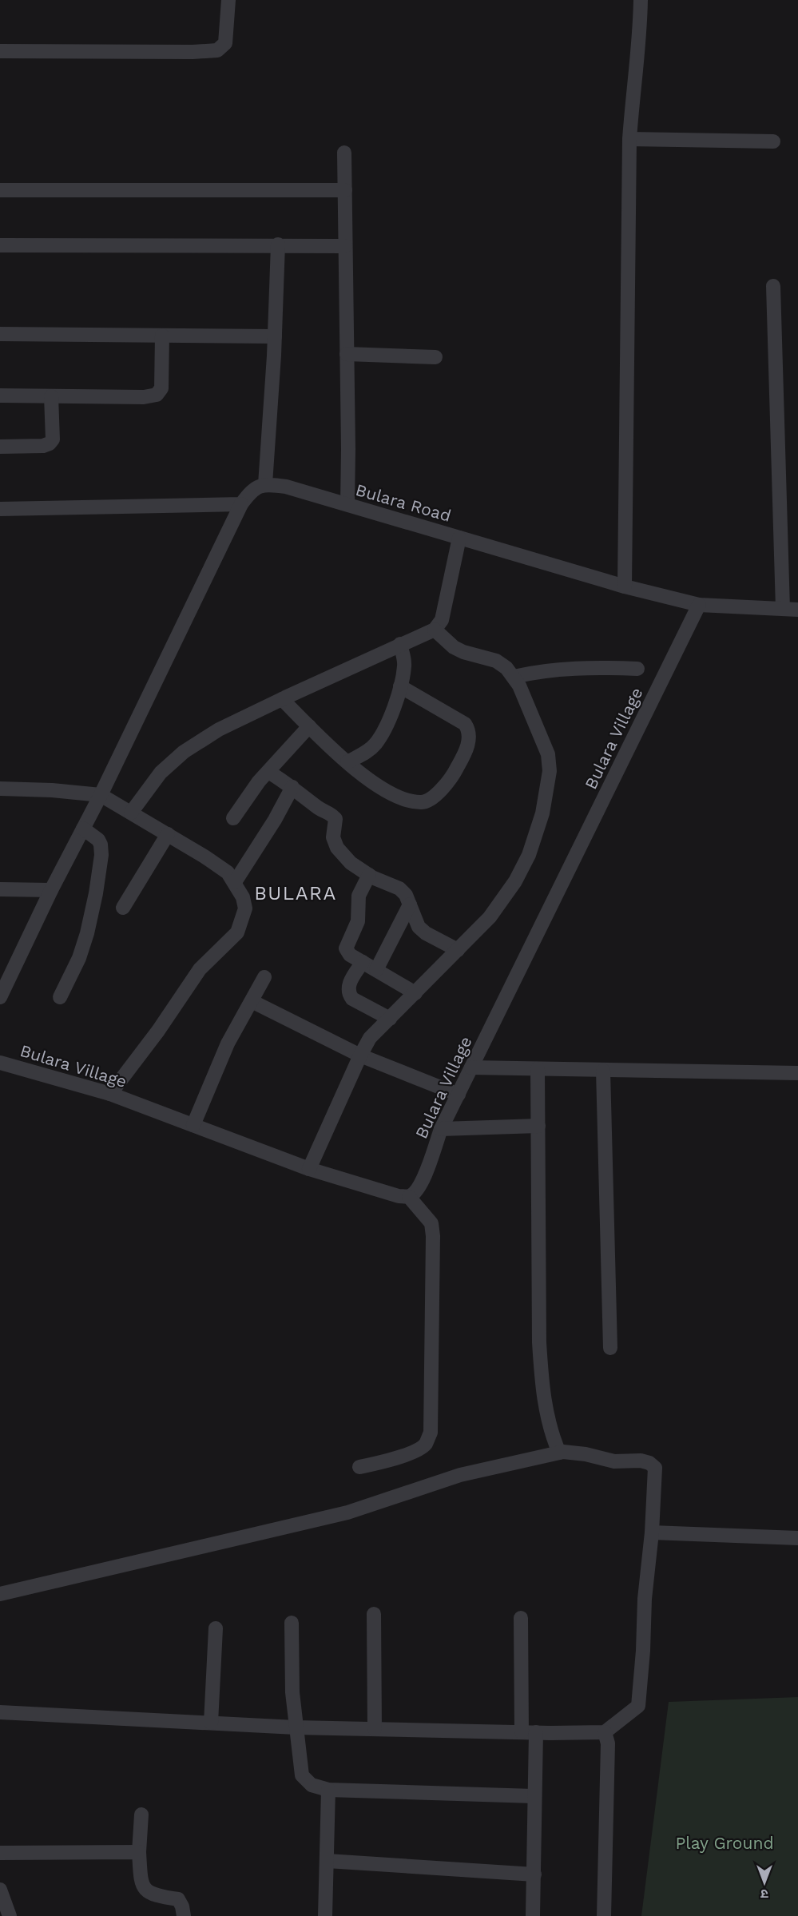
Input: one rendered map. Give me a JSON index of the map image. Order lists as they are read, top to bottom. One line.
{"streets":{"street":["Bulara Road","Bulara Village"]},"crossings":[["Bulara Road","Bulara Village"]],"districts":["BULARA"],"parks":["Play Ground"],"north":"bottom"}
